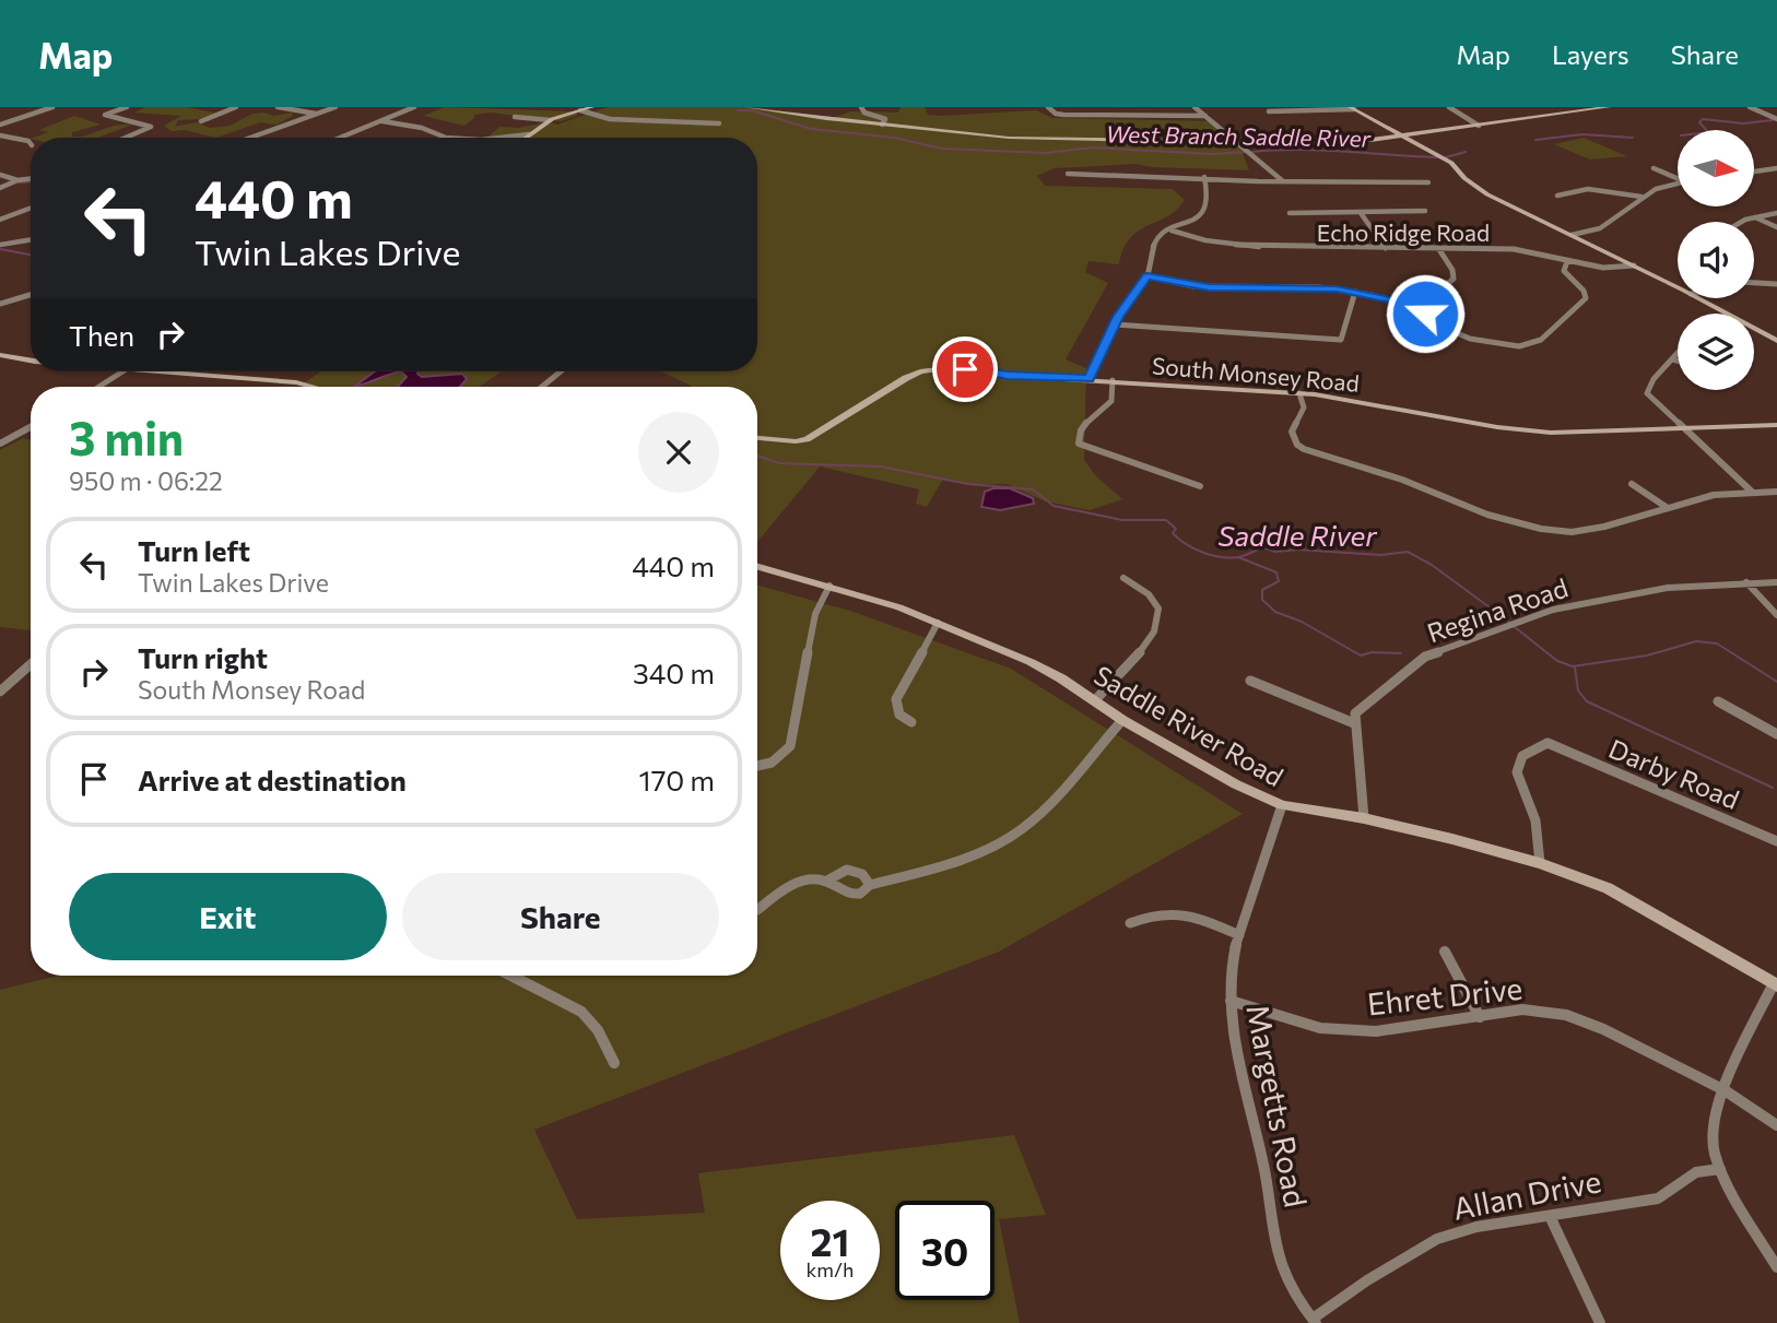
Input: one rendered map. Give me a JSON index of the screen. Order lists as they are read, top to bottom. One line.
{"streets":{"street":["Echo Ridge Road","South Monsey Road","Regina Road","Saddle River Road","Darby Road","Ehret Drive","Margetts Road","Allan Drive"]},"crossings":[["South Monsey Road","Regina Road"],["Saddle River Road","Darby Road"],["Saddle River Road","Margetts Road"],["Ehret Drive","Margetts Road"],["Margetts Road","Allan Drive"]],"water":["West Branch Saddle River","Saddle River"],"north":"right","page":{"header":"Map","nav":["Map","Layers","Share"],"turn":["440 m","Twin Lakes Drive"],"then":"Then","heading":["3 min","950 m · 06:22"],"list":[{"name":"Turn left","note":"Twin Lakes Drive","value":"440 m"},{"name":"Turn right","note":"South Monsey Road","value":"340 m"},{"name":"Arrive at destination","value":"170 m"}],"buttons":["Exit","Share"],"speed":"21 km/h","limit":"30"}}
